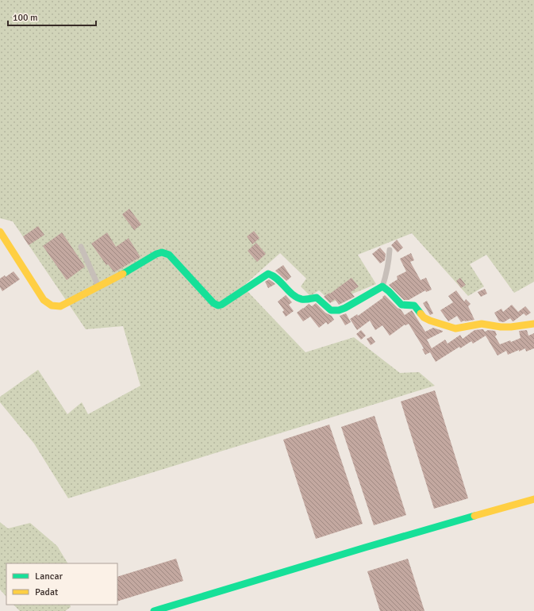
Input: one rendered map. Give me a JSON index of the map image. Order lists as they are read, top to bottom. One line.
{"legend":["Lancar","Padat"],"scale_bar":"100 m"}
